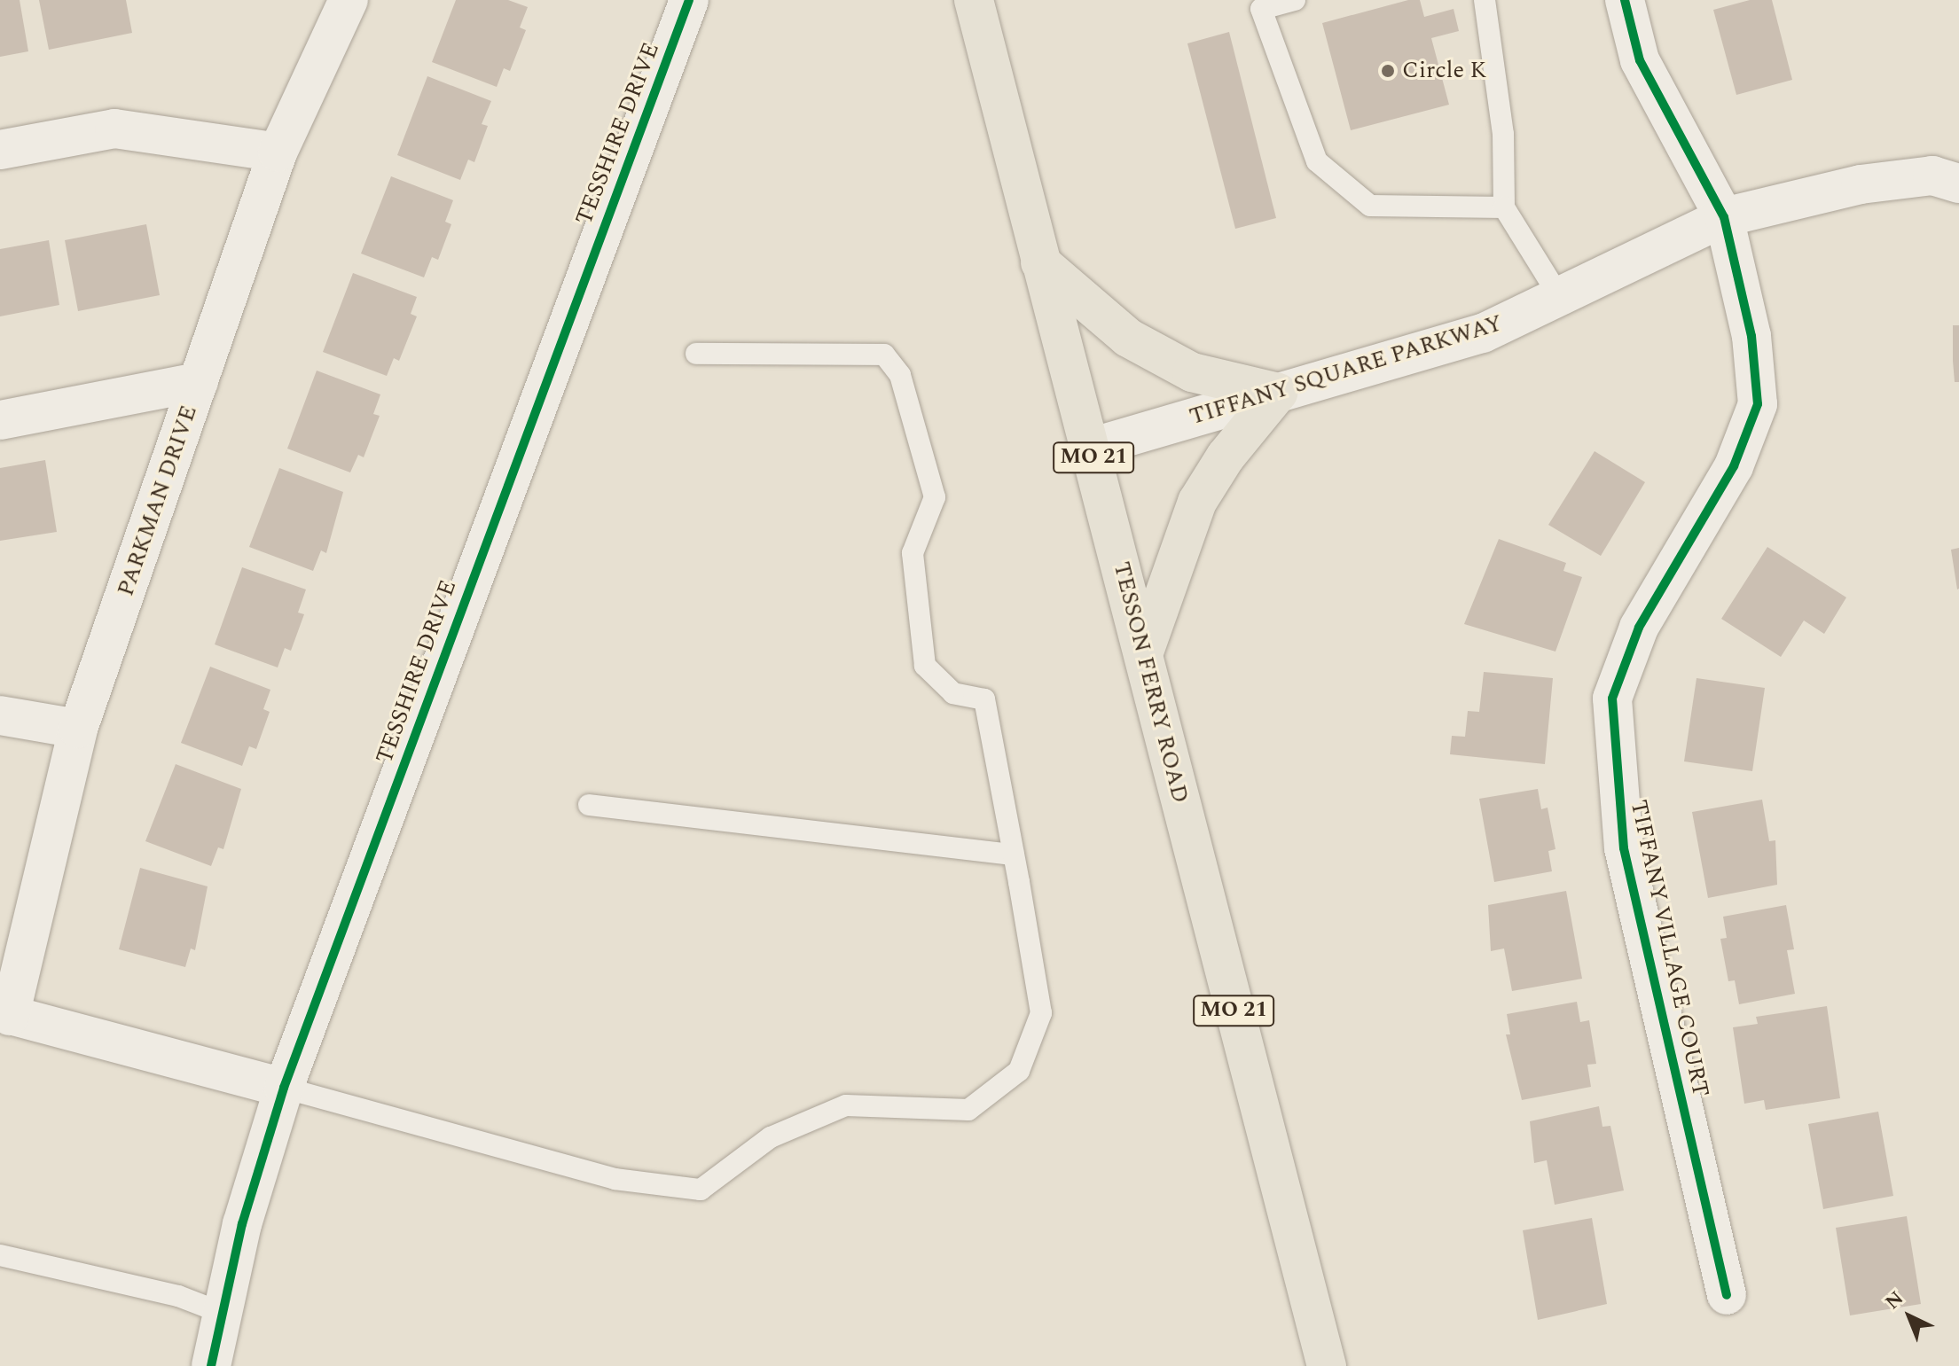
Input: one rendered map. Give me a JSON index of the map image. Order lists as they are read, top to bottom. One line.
{"streets":{"main road":["MO 21","TESSON FERRY ROAD"],"street":["TESSHIRE DRIVE","TIFFANY SQUARE PARKWAY","PARKMAN DRIVE","TIFFANY VILLAGE COURT"]},"crossings":[["TIFFANY SQUARE PARKWAY","TESSON FERRY ROAD"],["TIFFANY SQUARE PARKWAY","TIFFANY VILLAGE COURT"]],"places":["Circle K"],"north":"top left"}
